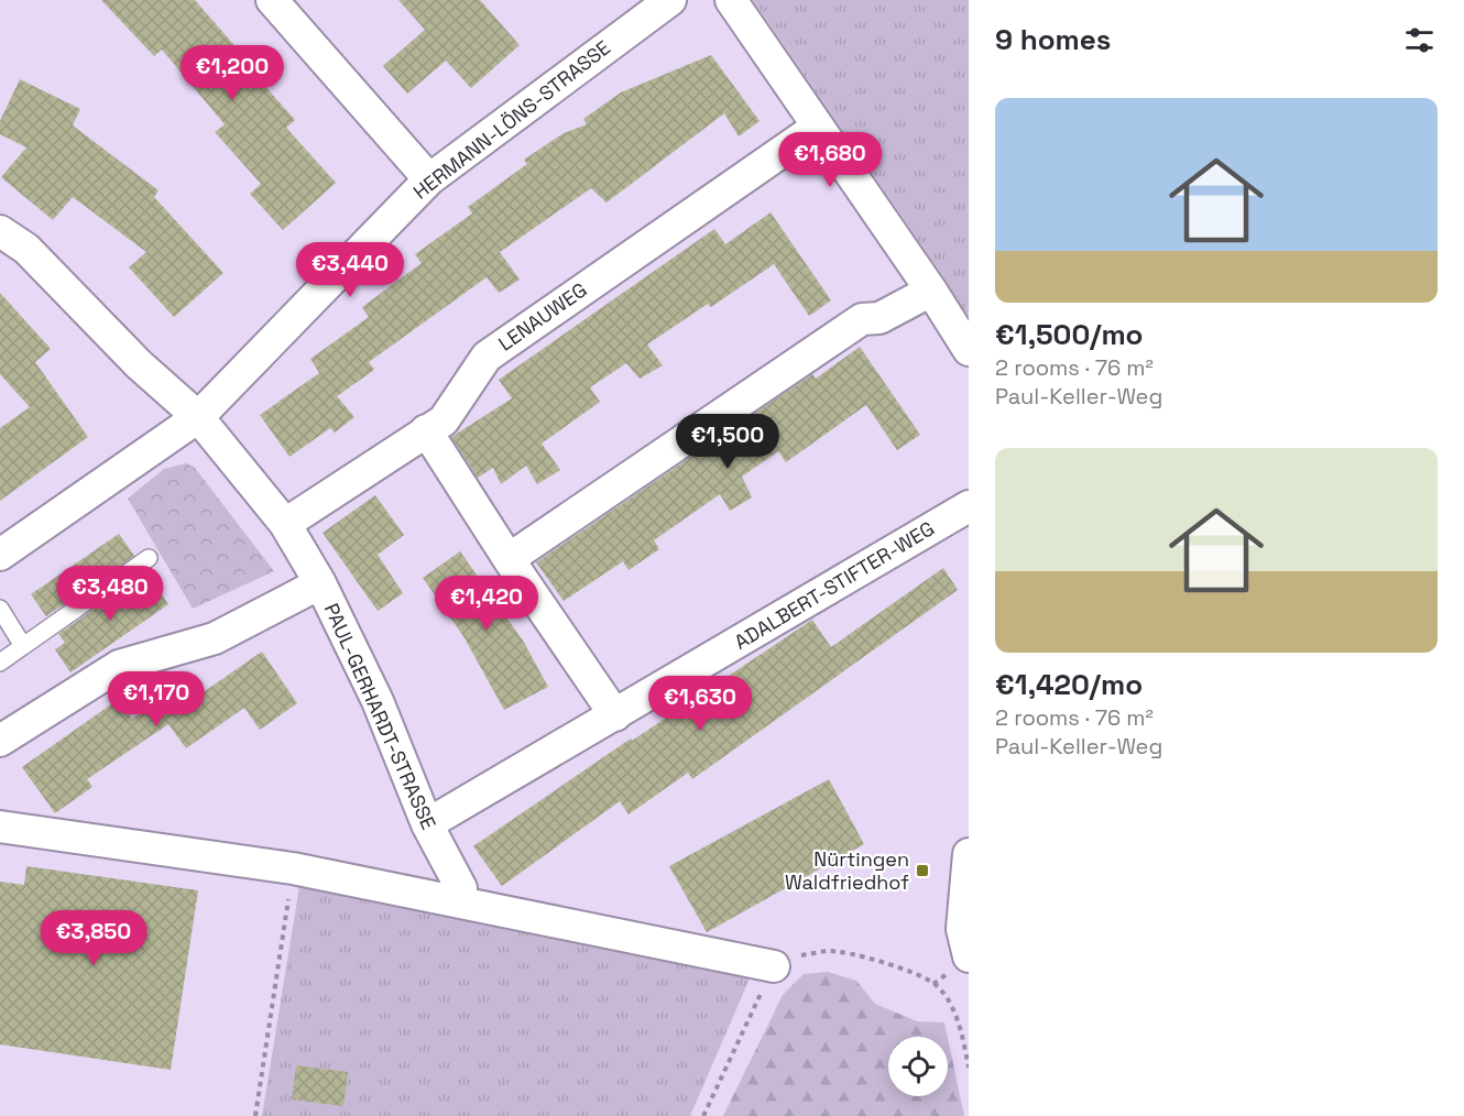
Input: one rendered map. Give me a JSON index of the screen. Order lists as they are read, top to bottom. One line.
{"streets":{"street":["HERMANN-LÖNS-STRASSE","LENAUWEG","ADALBERT-STIFTER-WEG","PAUL-GERHARDT-STRASSE"]},"crossings":[["HERMANN-LÖNS-STRASSE","PAUL-GERHARDT-STRASSE"],["LENAUWEG","PAUL-GERHARDT-STRASSE"],["ADALBERT-STIFTER-WEG","PAUL-GERHARDT-STRASSE"]],"places":{"transit":["Nürtingen Waldfriedhof"]},"page":{"heading":"9 homes","price":["€1,200","€1,680","€3,440","€1,500","€3,480","€1,420","€1,170","€1,630","€3,850"],"list":[{"name":"€1,500/mo","note":"2 rooms · 76 m² · Paul-Keller-Weg"},{"name":"€1,420/mo","note":"2 rooms · 76 m² · Paul-Keller-Weg"}]}}
